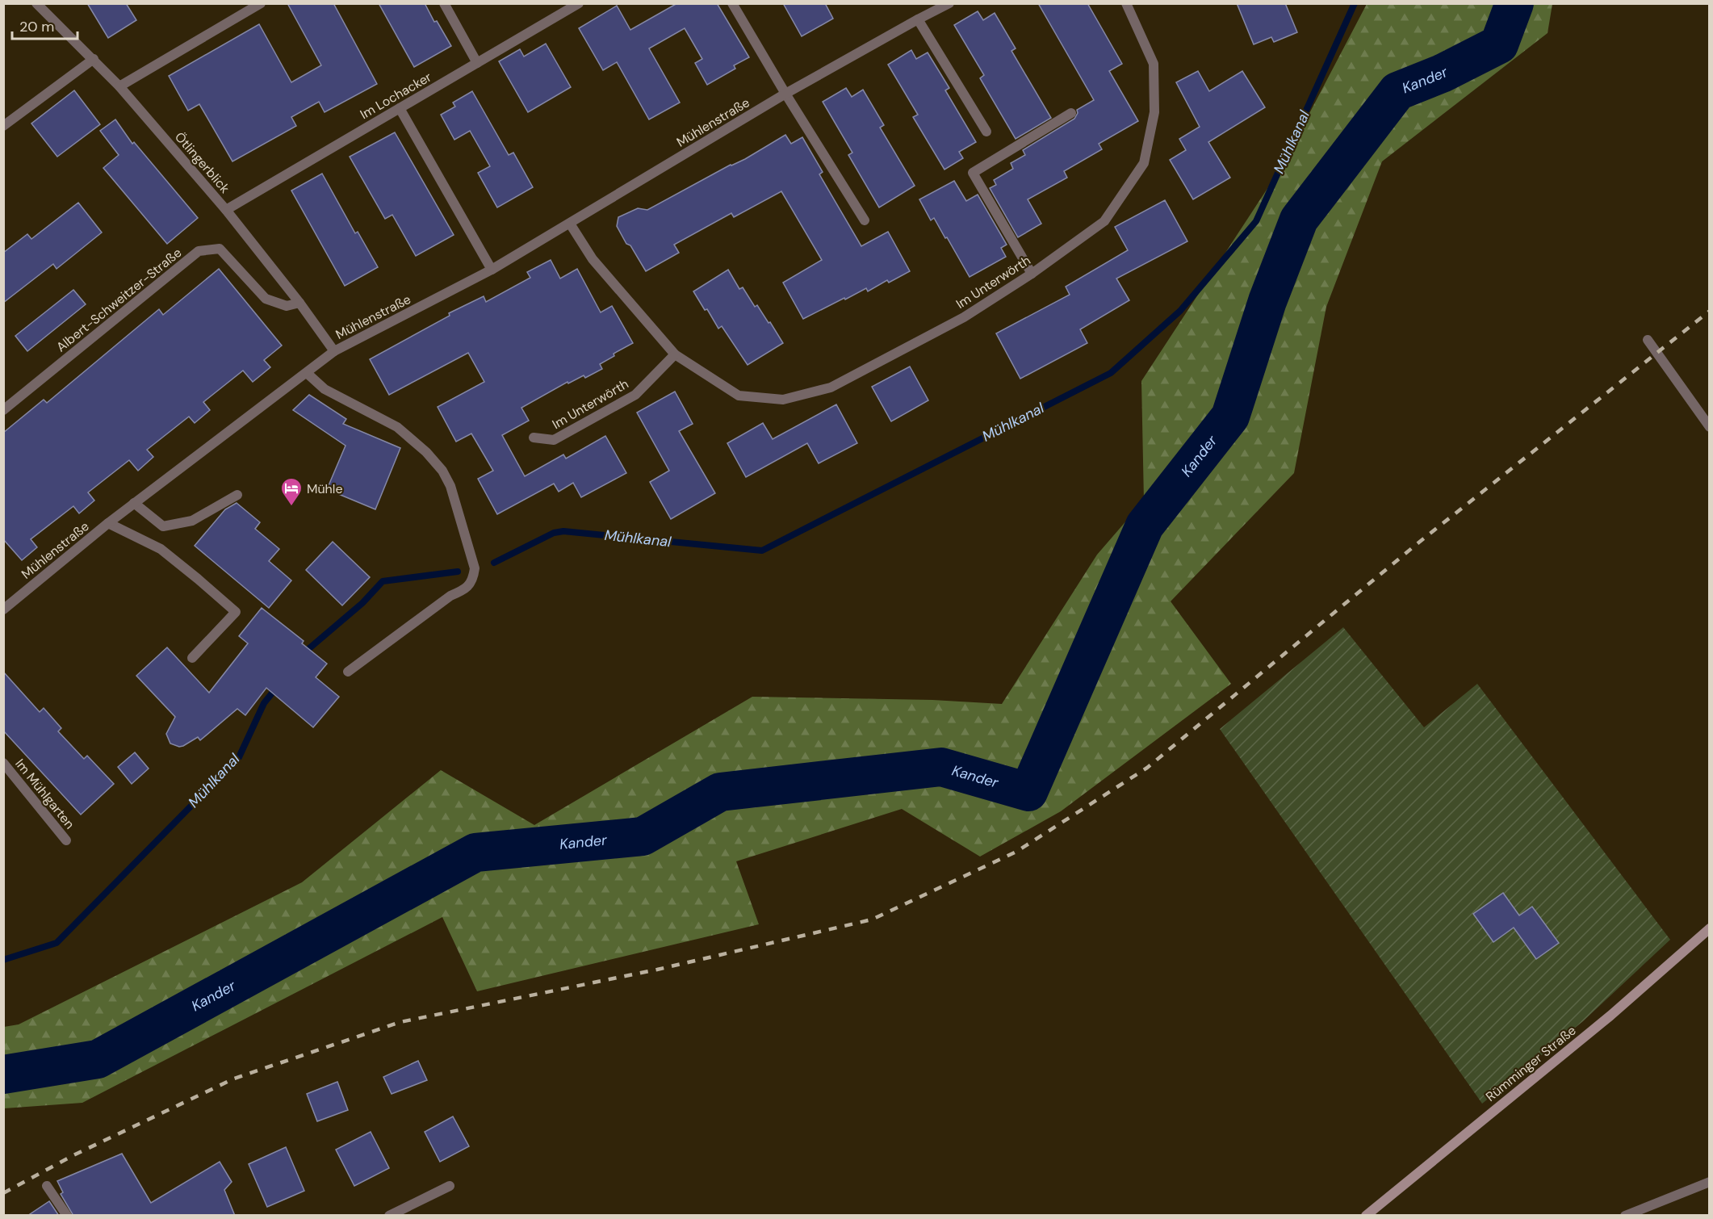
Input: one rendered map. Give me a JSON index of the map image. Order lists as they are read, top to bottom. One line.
{"streets":{"main road":["Rümminger Straße"],"street":["Im Lochacker","Mühlenstraße","Ötlingerblick","Im Unterwörth","Albert-Schweitzer-Straße","Im Mühlgarten"]},"crossings":[["Im Lochacker","Ötlingerblick"],["Mühlenstraße","Ötlingerblick"],["Mühlenstraße","Im Unterwörth"],["Ötlingerblick","Albert-Schweitzer-Straße"]],"water":["Kander","Mühlkanal"],"places":{"hotel":["Mühle"]},"scale_bar":"20 m"}
